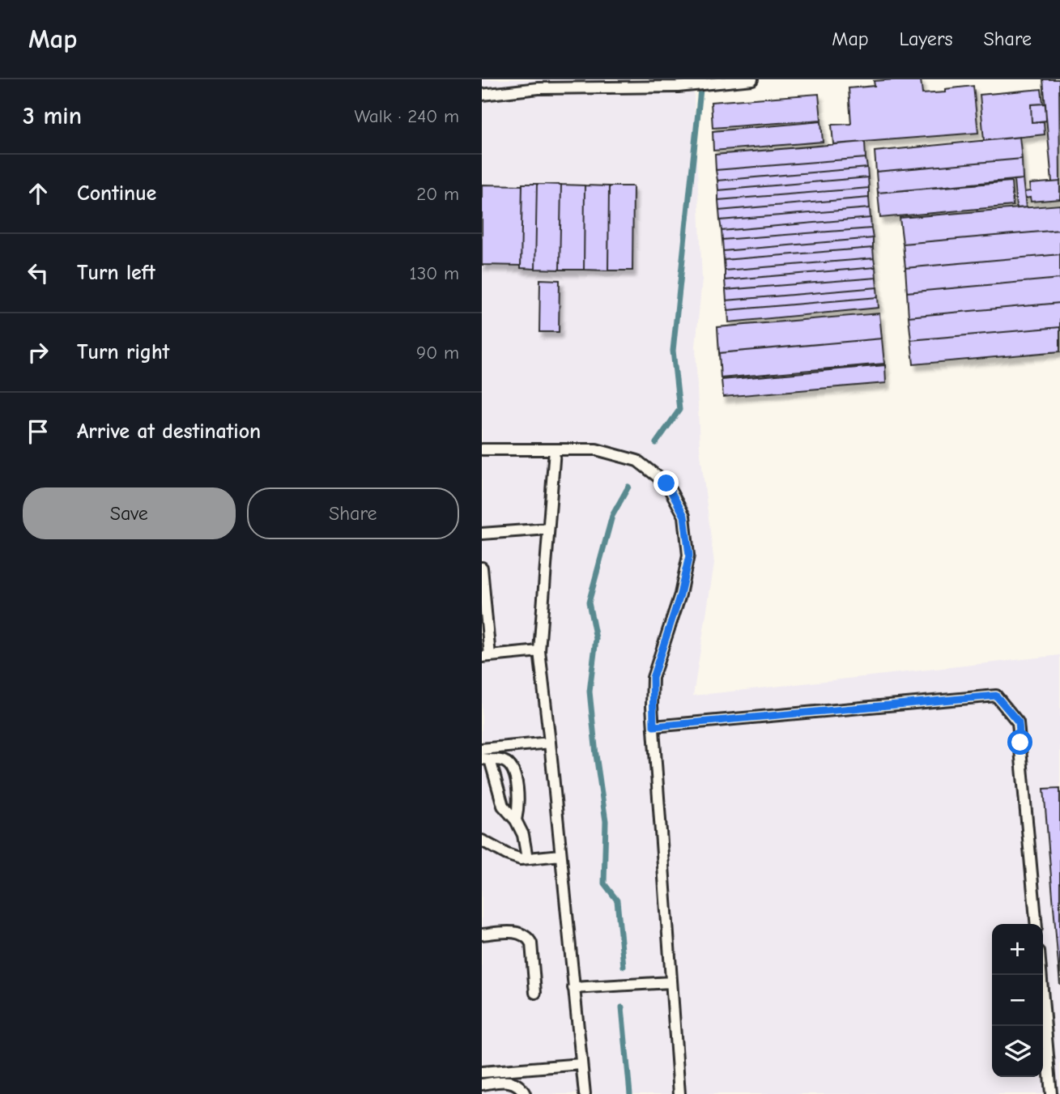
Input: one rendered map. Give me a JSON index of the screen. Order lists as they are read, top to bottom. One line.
{"page":{"header":"Map","nav":["Map","Layers","Share"],"heading":["3 min","Walk · 240 m"],"list":[["Continue","20 m"],["Turn left","130 m"],["Turn right","90 m"],"Arrive at destination"],"buttons":["Save","Share"],"map_buttons":["+","−"]}}
